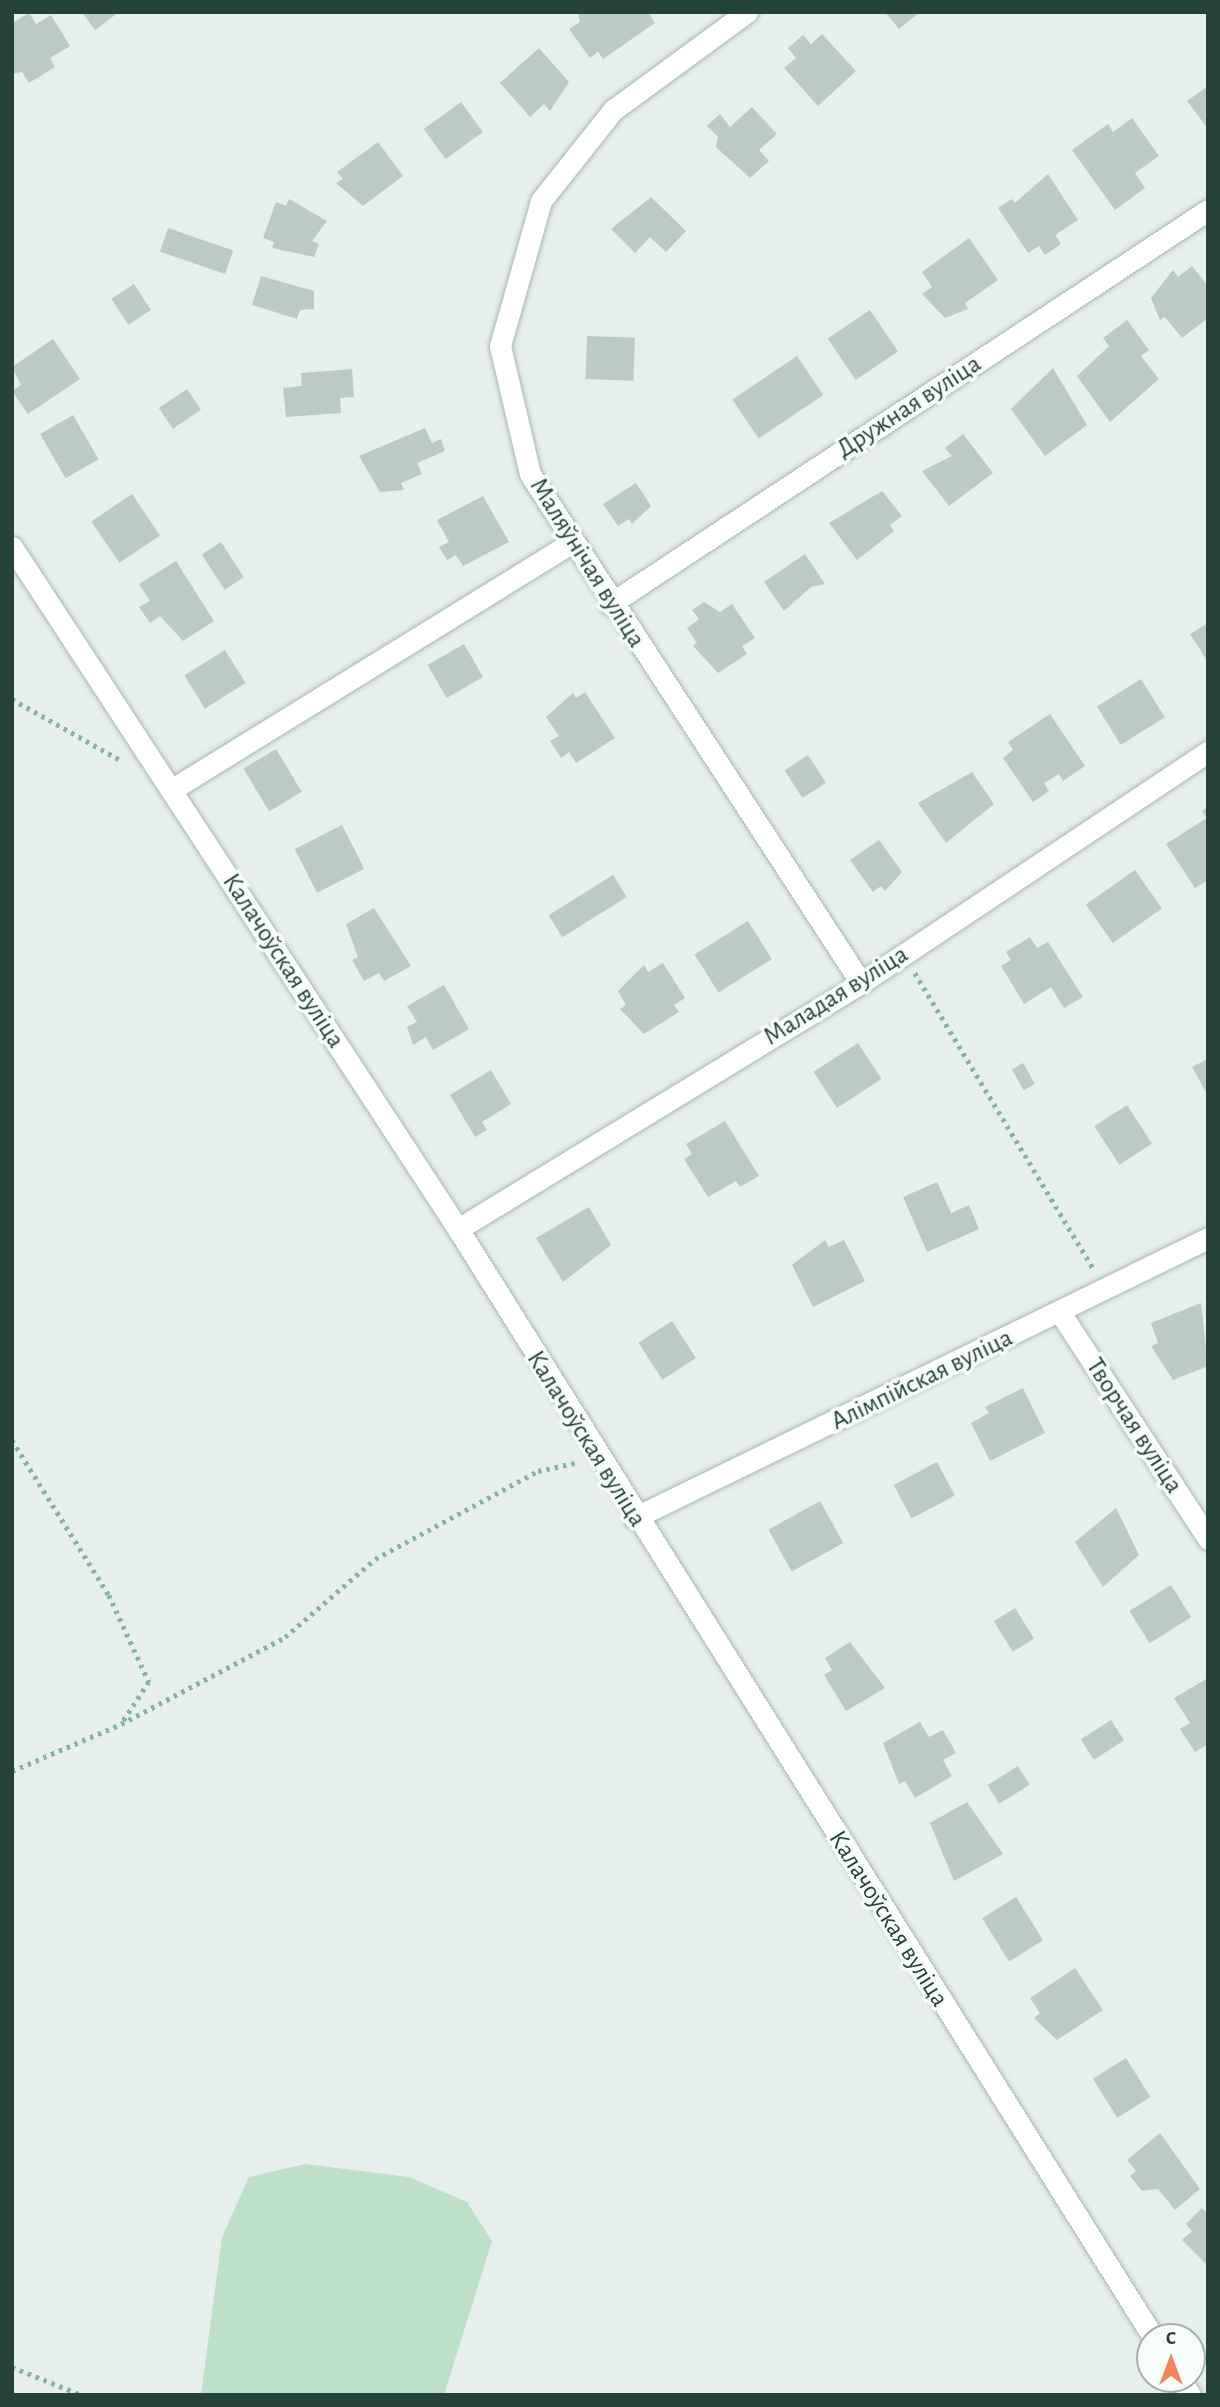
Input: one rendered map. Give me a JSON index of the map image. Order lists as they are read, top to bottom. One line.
{"streets":{"street":["Дружная вуліца","Маляўнічая вуліца","Калачоўская вуліца","Маладая вуліца","Алімпійская вуліца","Творчая вуліца"]},"crossings":[["Дружная вуліца","Маляўнічая вуліца"],["Маляўнічая вуліца","Маладая вуліца"],["Калачоўская вуліца","Маладая вуліца"],["Калачоўская вуліца","Алімпійская вуліца"],["Алімпійская вуліца","Творчая вуліца"]],"north":"top"}
